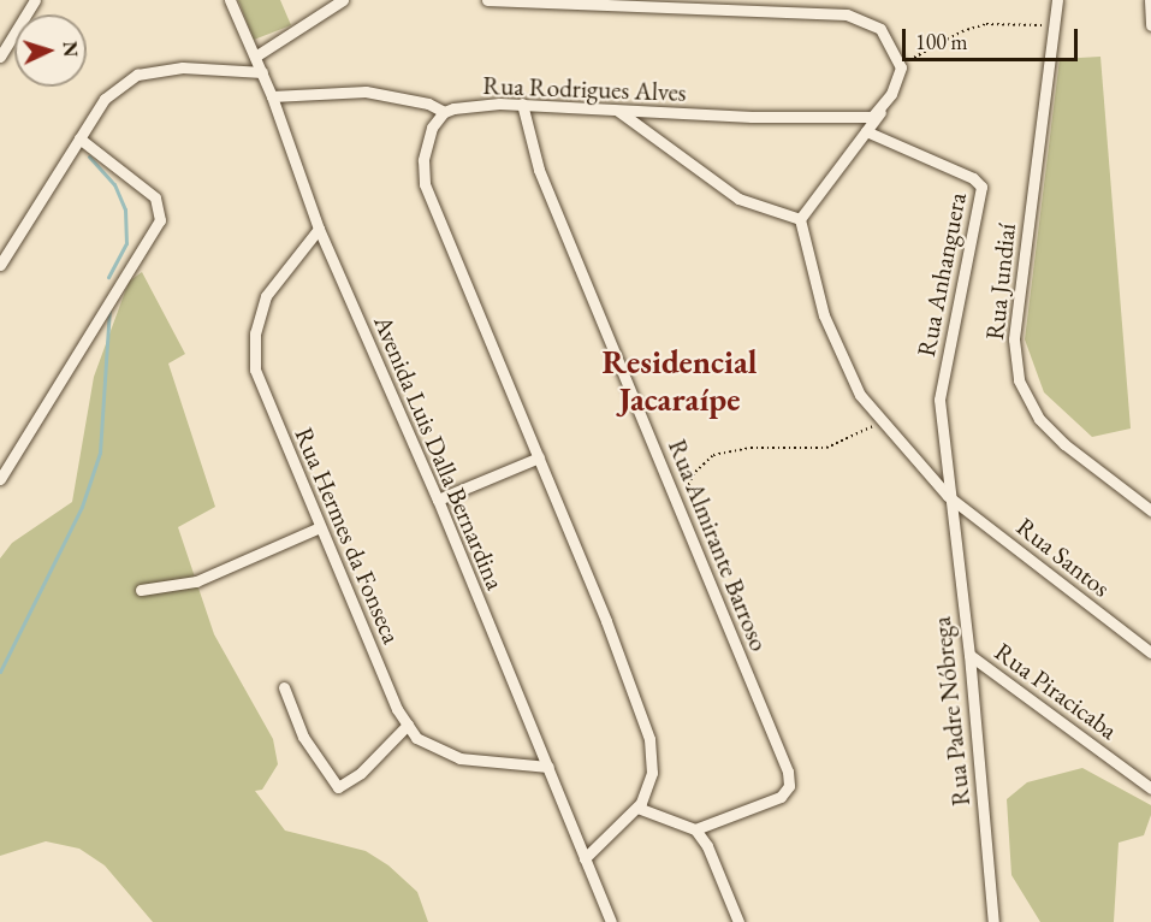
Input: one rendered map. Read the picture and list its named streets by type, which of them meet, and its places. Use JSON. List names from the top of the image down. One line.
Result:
{"streets":{"street":["Rua Rodrigues Alves","Rua Anhanguera","Rua Jundiaí","Avenida Luis Dalla Bernardina","Rua Hermes da Fonseca","Rua Almirante Barroso","Rua Santos","Rua Piracicaba","Rua Padre Nóbrega"]},"crossings":[["Rua Rodrigues Alves","Rua Almirante Barroso"],["Rua Anhanguera","Rua Santos"],["Rua Anhanguera","Rua Padre Nóbrega"],["Avenida Luis Dalla Bernardina","Rua Hermes da Fonseca"],["Rua Santos","Rua Padre Nóbrega"],["Rua Piracicaba","Rua Padre Nóbrega"]],"districts":["Residencial Jacaraípe"],"scale_bar":"100 m","north":"right"}
